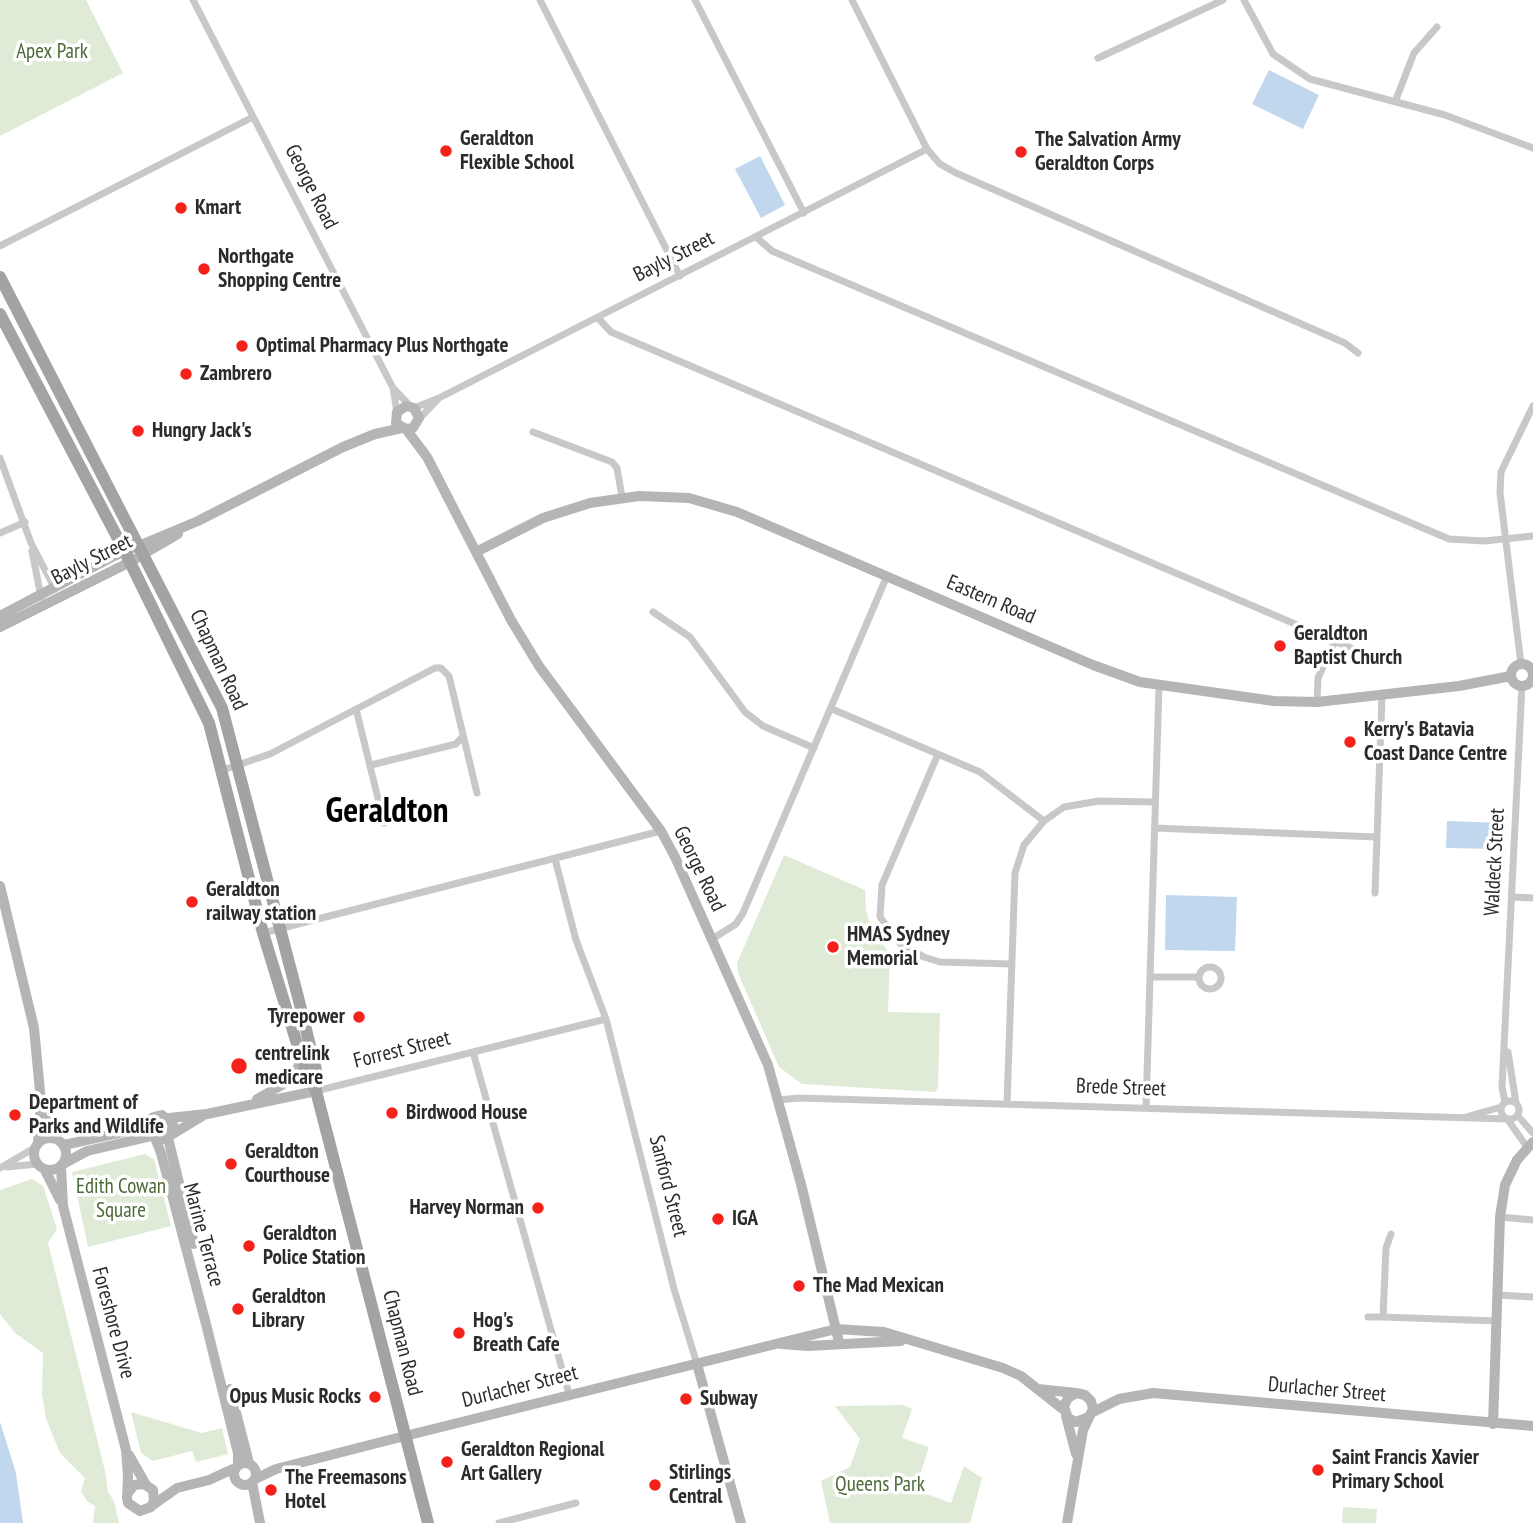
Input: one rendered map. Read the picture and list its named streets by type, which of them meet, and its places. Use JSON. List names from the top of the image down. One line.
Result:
{"streets":{"main road":["Chapman Road"],"street":["George Road","Bayly Street","Eastern Road","Waldeck Street","Forrest Street","Brede Street","Sanford Street","Marine Terrace","Foreshore Drive","Durlacher Street"]},"crossings":[["George Road","Bayly Street"],["George Road","Eastern Road"],["George Road","Brede Street"],["George Road","Durlacher Street"],["Bayly Street","Chapman Road"],["Eastern Road","Waldeck Street"],["Chapman Road","Forrest Street"],["Chapman Road","Durlacher Street"],["Waldeck Street","Brede Street"],["Forrest Street","Sanford Street"],["Forrest Street","Marine Terrace"],["Sanford Street","Durlacher Street"],["Marine Terrace","Durlacher Street"],["Foreshore Drive","Durlacher Street"]],"districts":["Geraldton"],"parks":["Apex Park","Edith Cowan Square","Queens Park"],"places":["Geraldton Flexible School","The Salvation Army Geraldton Corps","Kmart","Northgate Shopping Centre","Optimal Pharmacy Plus Northgate","Zambrero","Hungry Jack's","Geraldton Baptist Church","Kerry's Batavia Coast Dance Centre","Geraldton railway station","HMAS Sydney Memorial","Tyrepower","centrelink medicare","Birdwood House","Department of Parks and Wildlife","Geraldton Courthouse","Harvey Norman","IGA","Geraldton Police Station","The Mad Mexican","Geraldton Library","Hog's Breath Cafe","Opus Music Rocks","Subway","Geraldton Regional Art Gallery","Saint Francis Xavier Primary School","Stirlings Central","The Freemasons Hotel"]}
